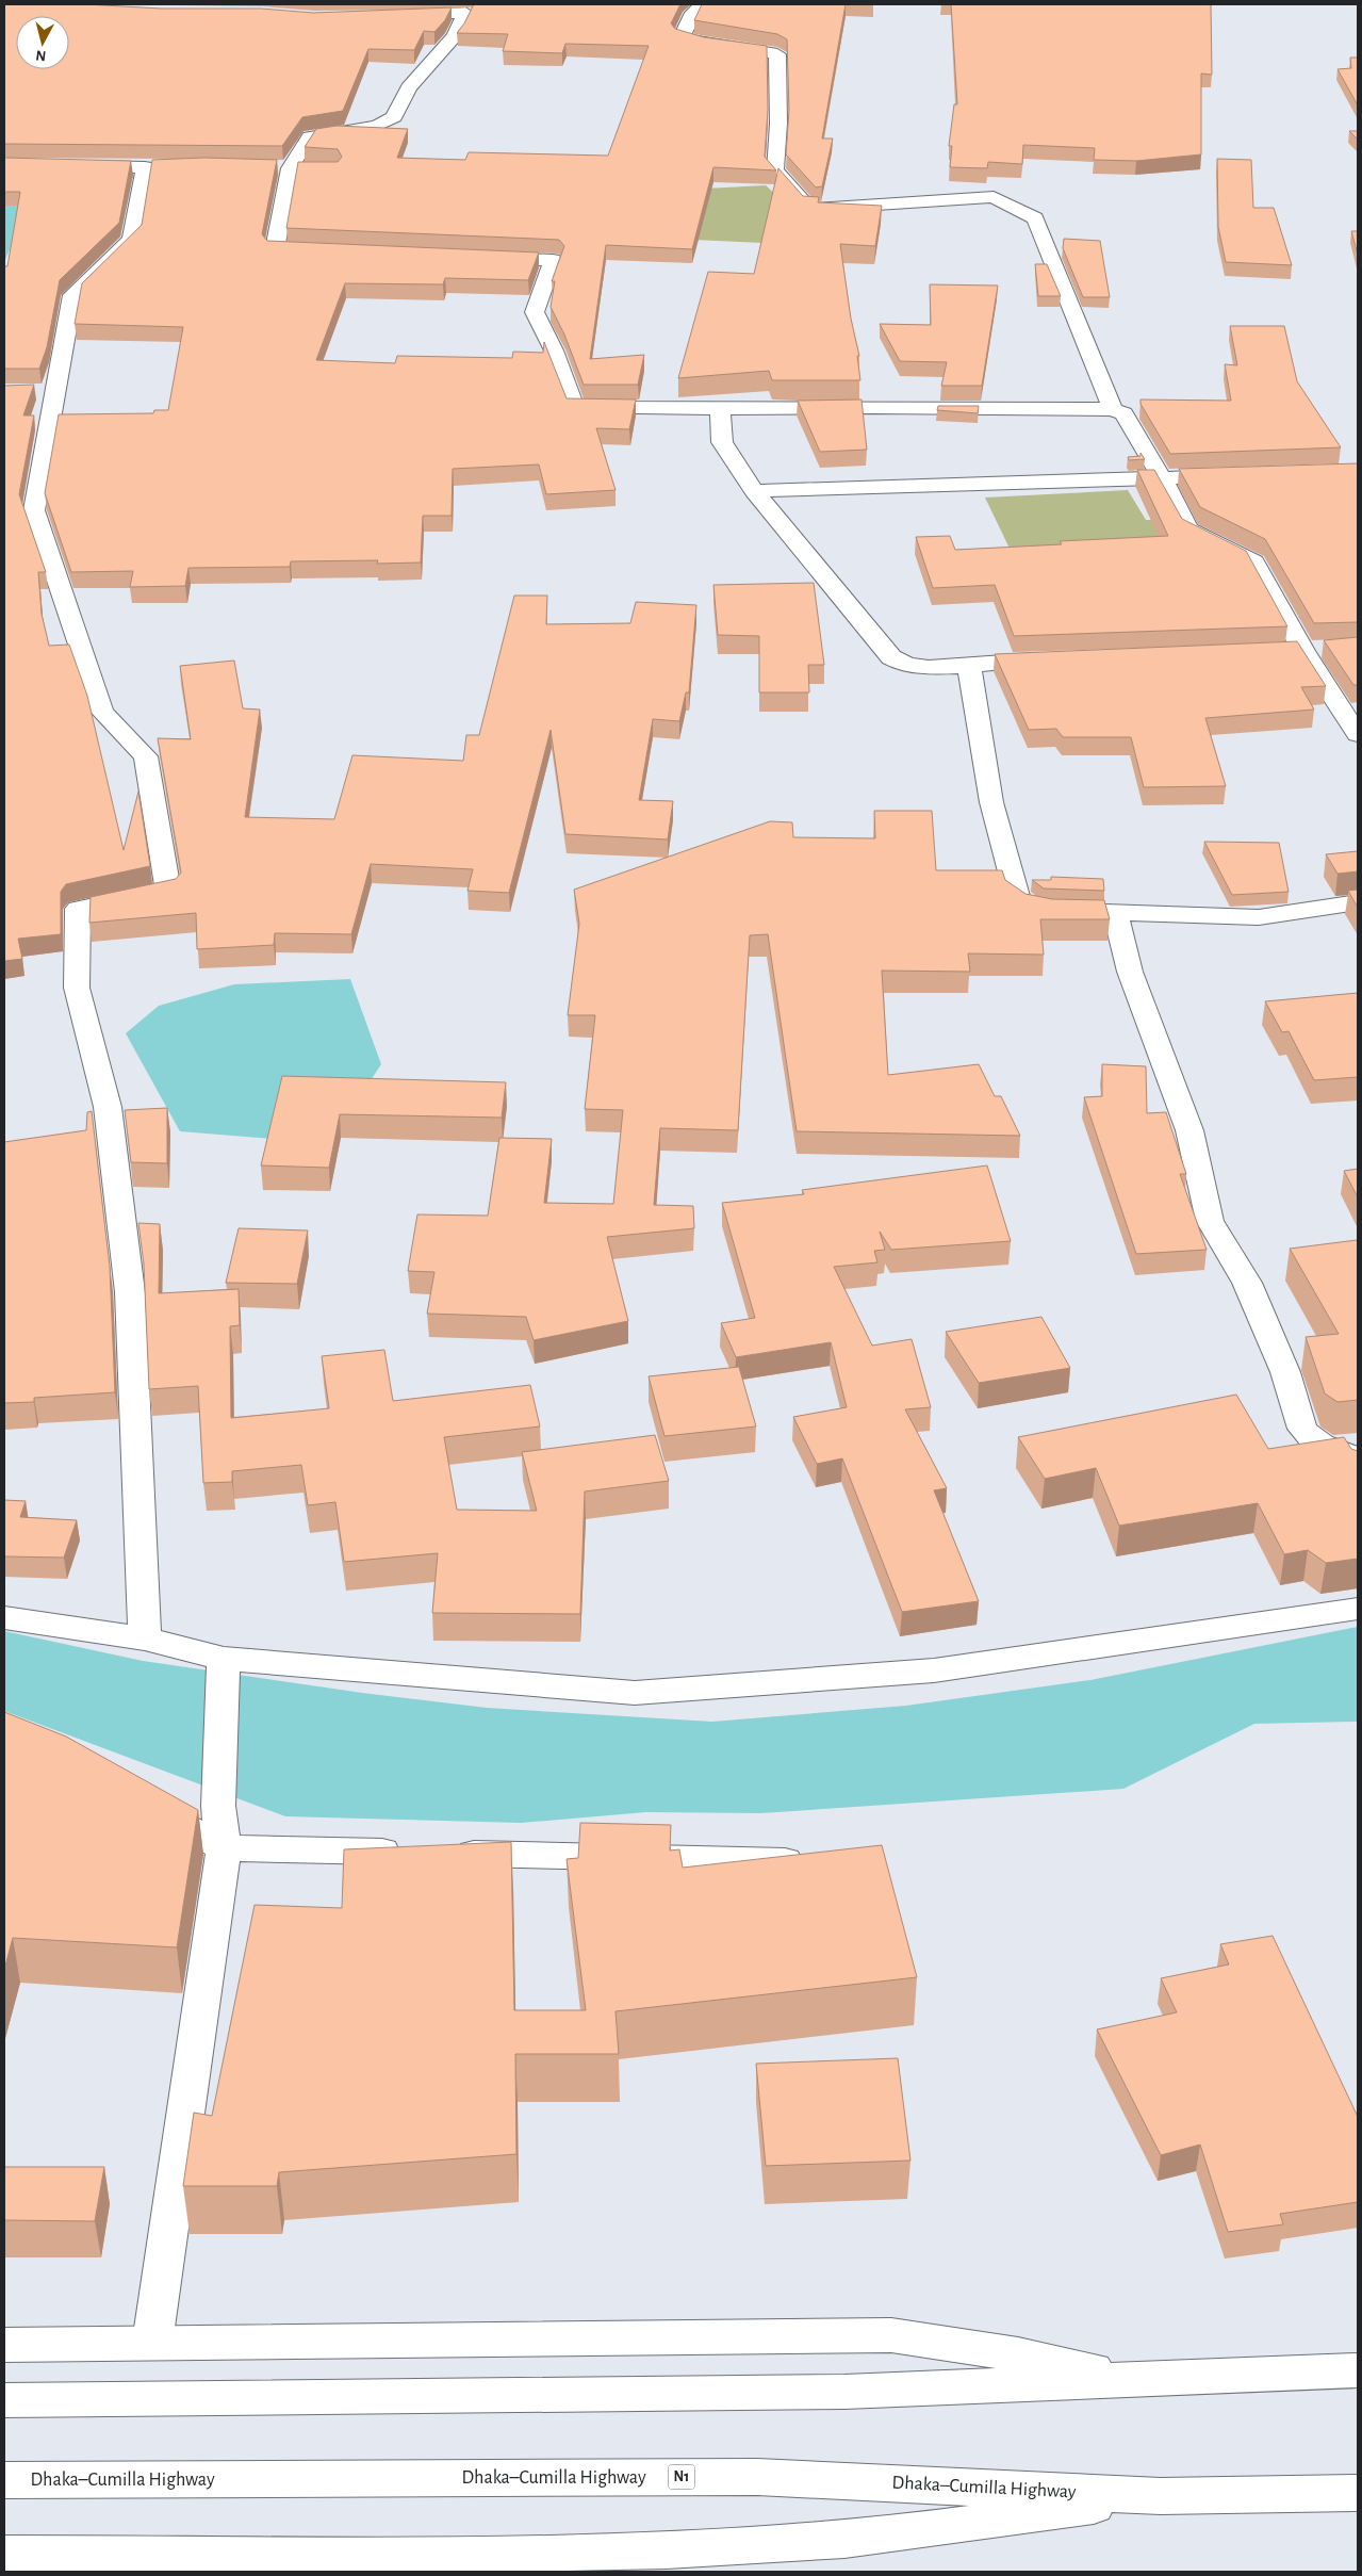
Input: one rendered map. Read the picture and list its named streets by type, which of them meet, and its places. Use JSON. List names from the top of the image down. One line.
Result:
{"streets":{"main road":["N1","Dhaka–Cumilla Highway"]},"north":"bottom"}
